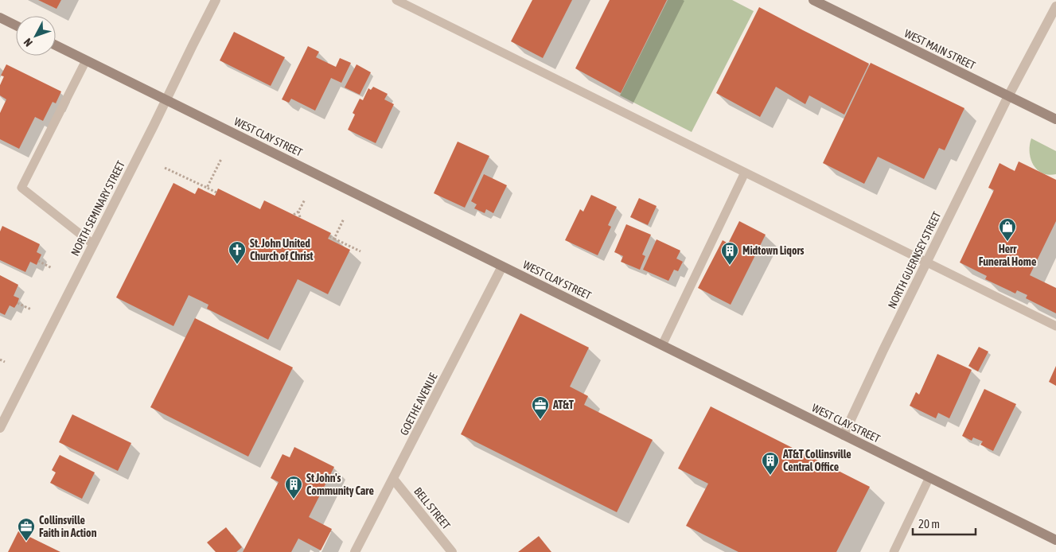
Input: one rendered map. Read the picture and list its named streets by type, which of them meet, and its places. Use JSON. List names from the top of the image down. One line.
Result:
{"streets":{"main road":["WEST MAIN STREET","WEST CLAY STREET"],"street":["NORTH SEMINARY STREET","NORTH GUERNSEY STREET","GOETHE AVENUE","BELL STREET"]},"crossings":[["WEST MAIN STREET","NORTH GUERNSEY STREET"],["WEST CLAY STREET","NORTH SEMINARY STREET"],["WEST CLAY STREET","NORTH GUERNSEY STREET"],["WEST CLAY STREET","GOETHE AVENUE"],["GOETHE AVENUE","BELL STREET"]],"places":{"shop":["Herr Funeral Home"],"church":["St. John United Church of Christ"],"building":["Midtown Liqors","AT&T Collinsville Central Office","St John's Community Care"],"office":["AT&T","Collinsville Faith in Action"]},"scale_bar":"20 m","north":"bottom left"}
